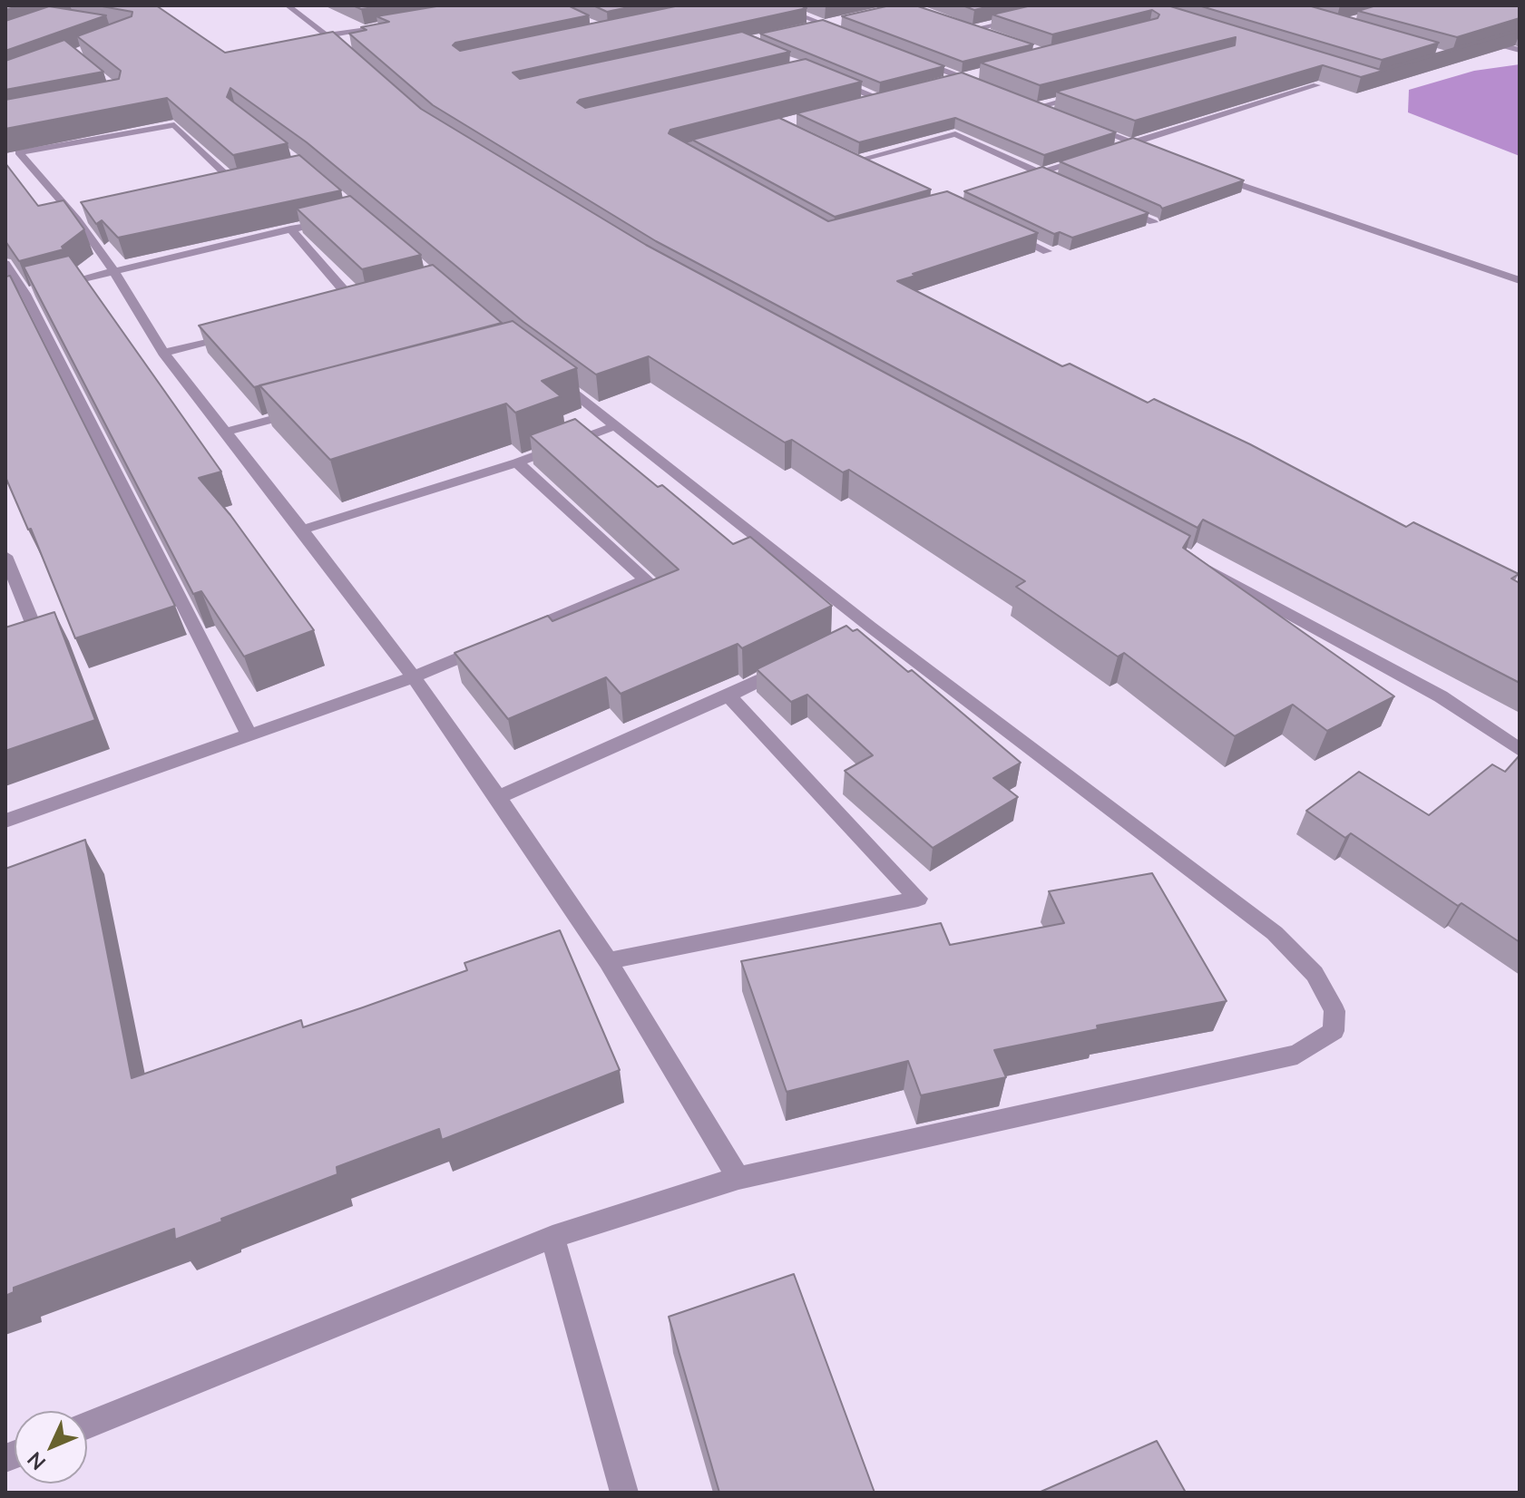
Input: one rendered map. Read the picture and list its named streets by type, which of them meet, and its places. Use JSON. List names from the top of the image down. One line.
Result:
{"north":"bottom left"}
